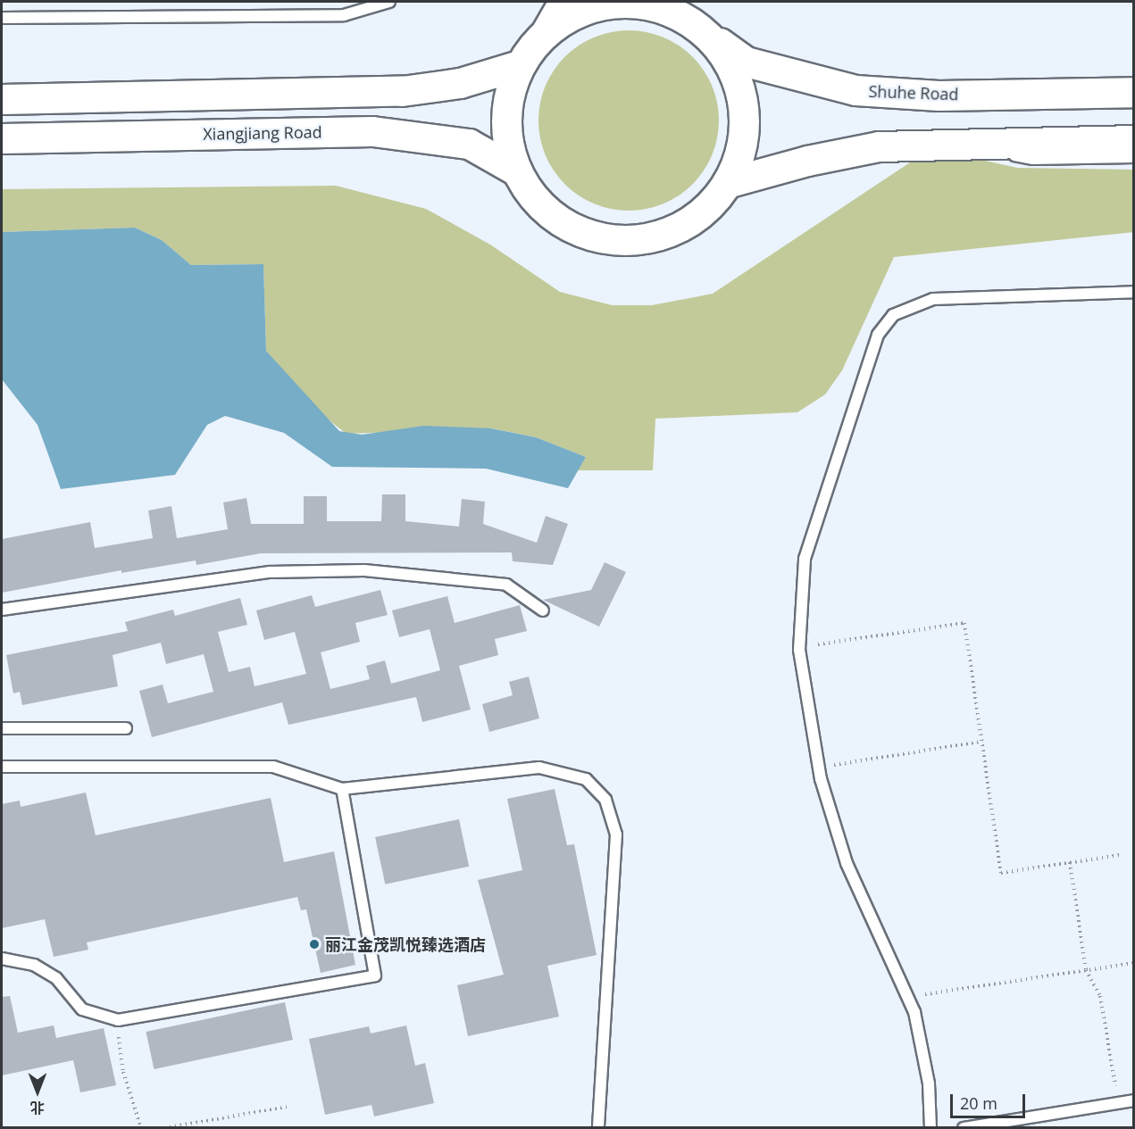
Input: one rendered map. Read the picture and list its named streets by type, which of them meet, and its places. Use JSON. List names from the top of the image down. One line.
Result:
{"streets":{"main road":["Shuhe Road","Xiangjiang Road"]},"places":["丽江金茂凯悦臻选酒店"],"scale_bar":"20 m","north":"bottom"}
